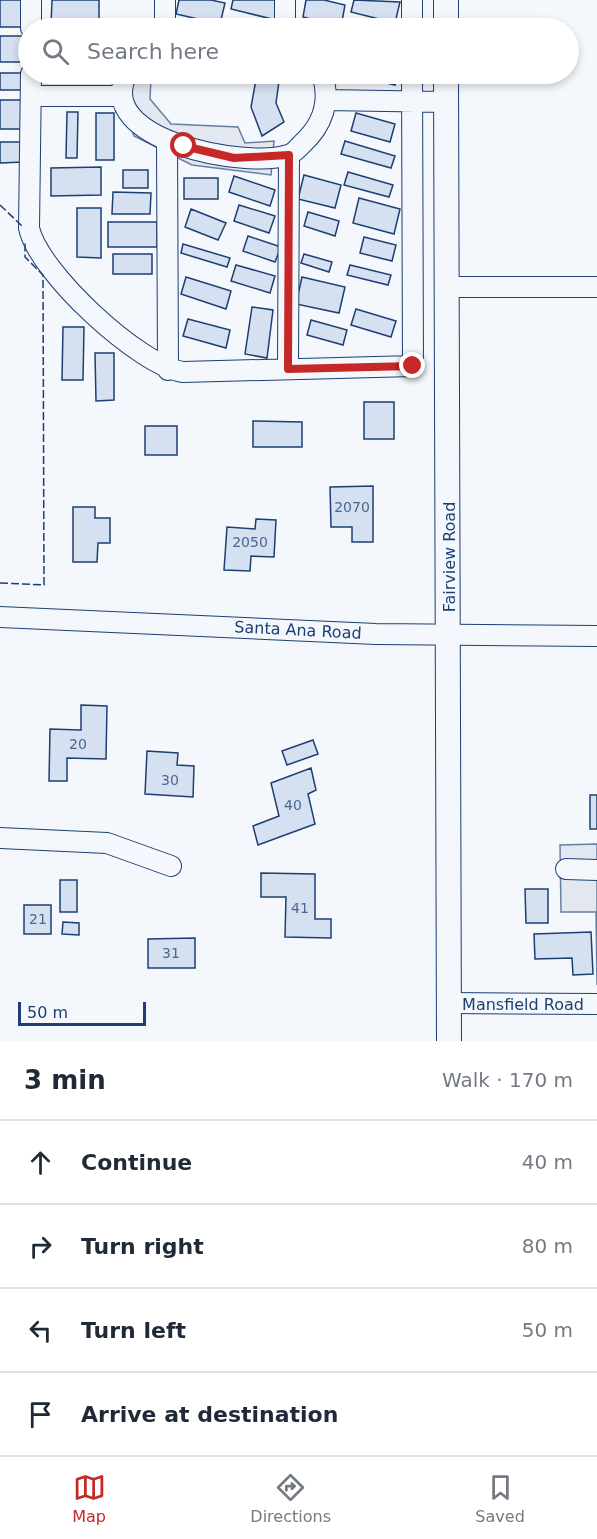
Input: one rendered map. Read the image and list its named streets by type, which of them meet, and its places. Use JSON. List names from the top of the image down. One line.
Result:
{"streets":{"main road":["Fairview Road"],"street":["Santa Ana Road","Mansfield Road"]},"crossings":[["Fairview Road","Santa Ana Road"],["Fairview Road","Mansfield Road"]],"house_numbers":["2070","2050","20","30","40","41","21","31"],"scale_bar":"50 m","page":{"search":"Search here","scale":"50 m","heading":["3 min","Walk · 170 m"],"list":[["Continue","40 m"],["Turn right","80 m"],["Turn left","50 m"],"Arrive at destination"],"nav":["Map","Directions","Saved"]}}
